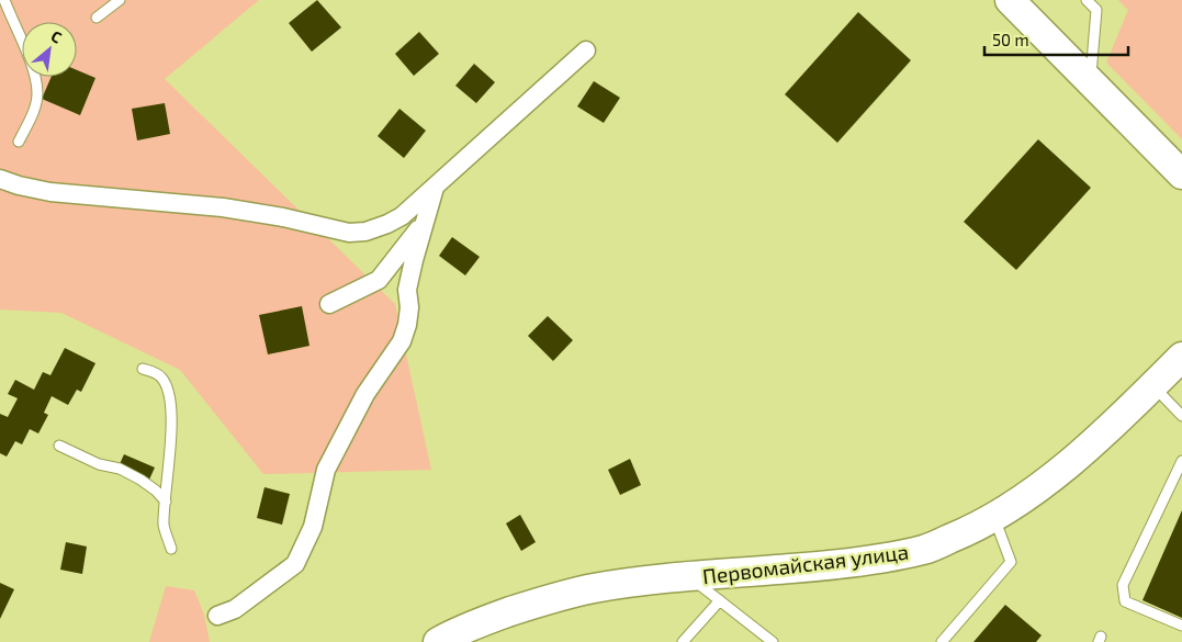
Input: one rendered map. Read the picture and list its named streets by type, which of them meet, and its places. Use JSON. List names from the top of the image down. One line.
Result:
{"streets":{"main road":["Первомайская улица"]},"scale_bar":"50 m","north":"top right"}
